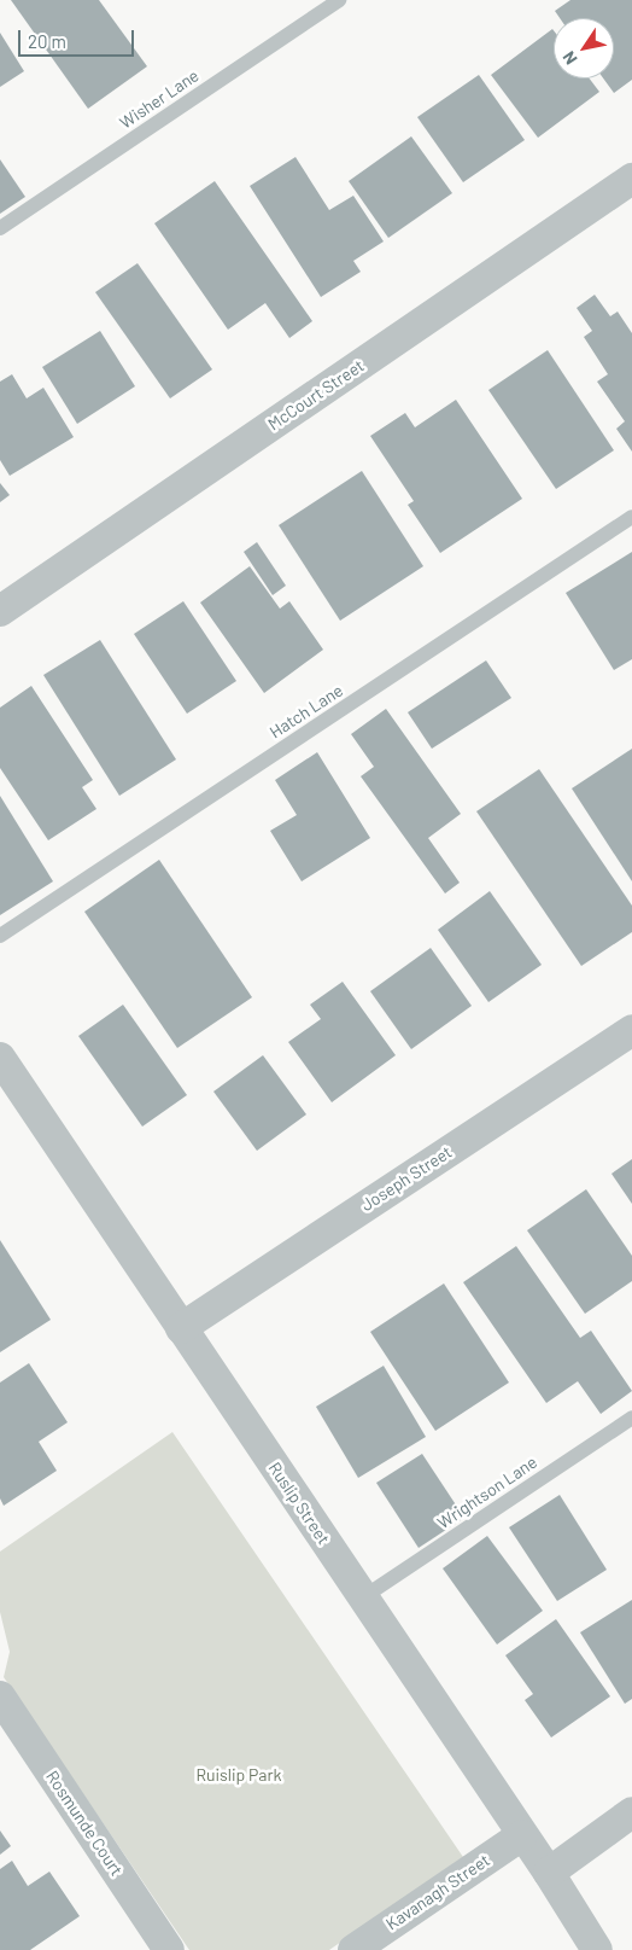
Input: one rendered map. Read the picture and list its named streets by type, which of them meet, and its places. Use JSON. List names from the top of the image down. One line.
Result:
{"streets":{"street":["McCourt Street","Joseph Street","Ruslip Street","Rosmunde Court","Kavanagh Street"],"lane":["Wisher Lane","Hatch Lane","Wrightson Lane"]},"crossings":[["Joseph Street","Ruslip Street"],["Wrightson Lane","Ruslip Street"],["Ruslip Street","Kavanagh Street"]],"parks":["Ruislip Park"],"scale_bar":"20 m","north":"bottom left"}
